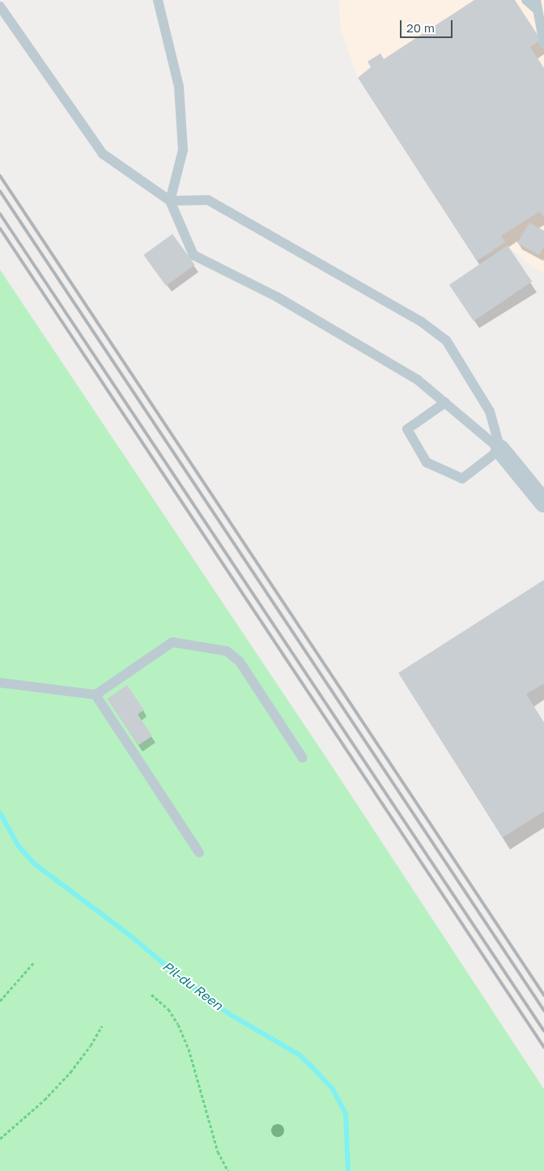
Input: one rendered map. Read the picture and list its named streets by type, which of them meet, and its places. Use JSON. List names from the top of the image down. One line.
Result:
{"water":["Pil-du Reen"],"scale_bar":"20 m"}
